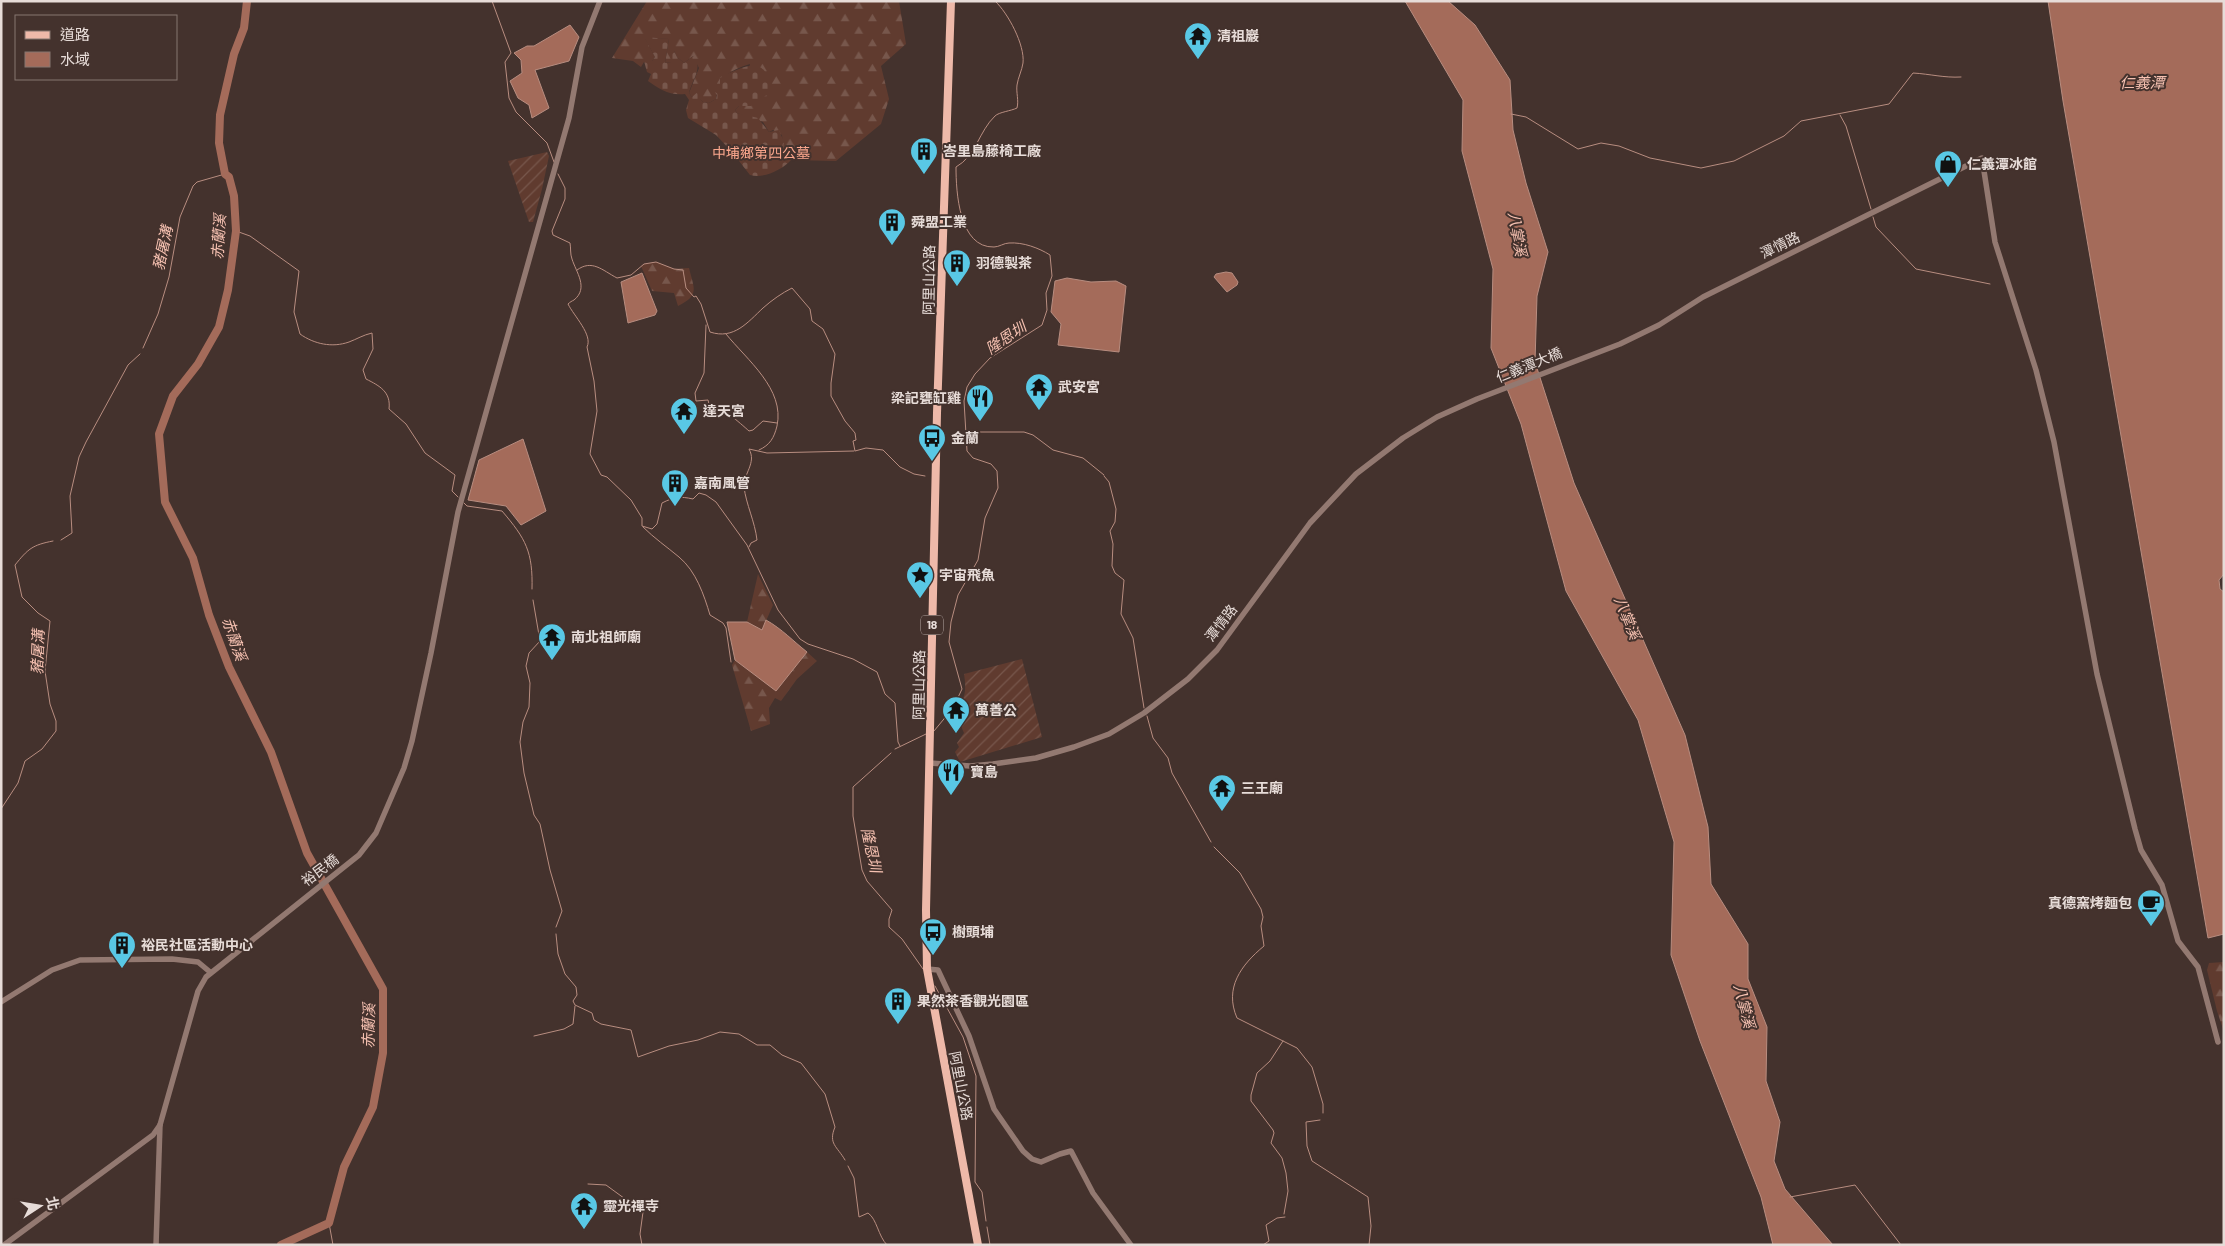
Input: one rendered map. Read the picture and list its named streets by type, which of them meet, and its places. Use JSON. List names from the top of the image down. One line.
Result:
{"streets":{"main road":["阿里山公路","18"],"street":["潭情路","仁義潭大橋","裕民橋"]},"crossings":[["潭情路","阿里山公路"],["潭情路","仁義潭大橋"]],"water":["仁義潭","八掌溪","赤蘭溪","豬屠溝","隆恩圳"],"parks":["中埔鄉第四公墓"],"places":{"temple":["清祖巖","武安宮","達天宮","南北祖師廟","萬善公","三王廟","靈光禪寺"],"building":["峇里島藤椅工廠","舜盟工業","羽德製茶","嘉南風管","裕民社區活動中心","果然茶香觀光園區"],"shop":["仁義潭冰館"],"restaurant":["梁記甕缸雞","寶島"],"bus stop":["金蘭","樹頭埔"],"place":["宇宙飛魚"],"cafe":["真德窯烤麵包"]},"legend":["道路","水域"],"north":"right"}
